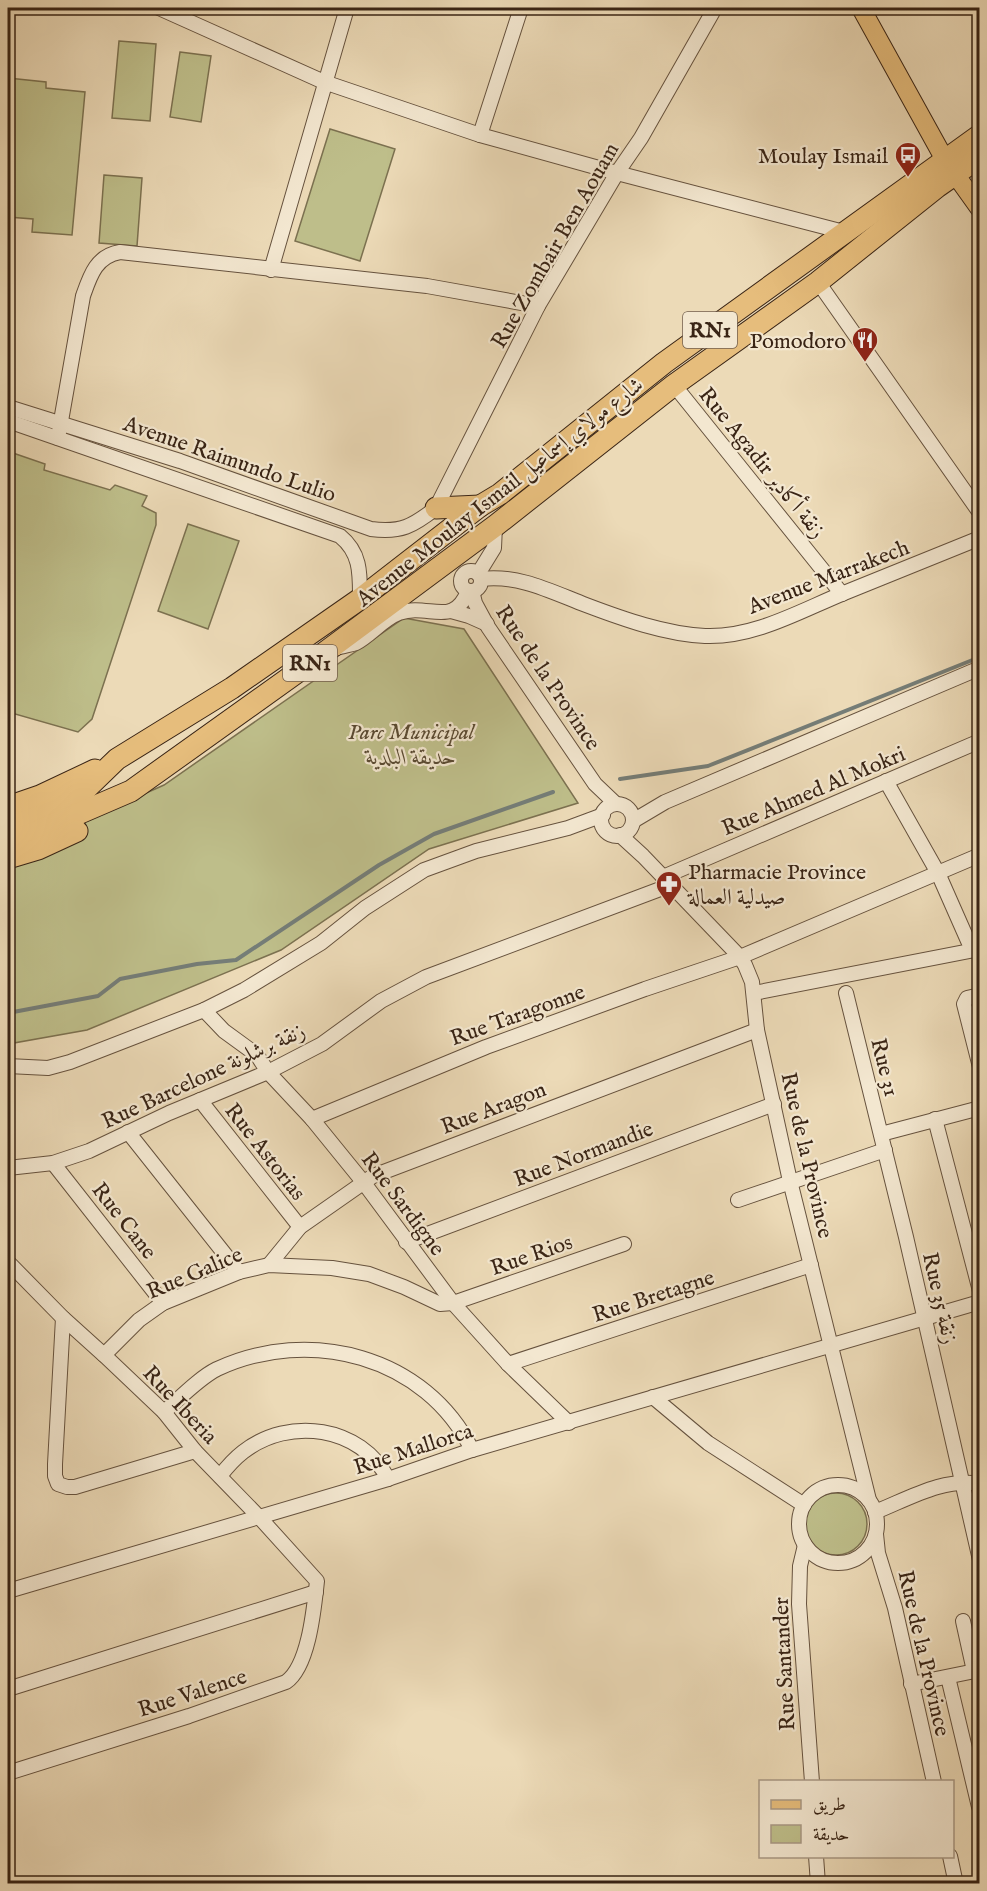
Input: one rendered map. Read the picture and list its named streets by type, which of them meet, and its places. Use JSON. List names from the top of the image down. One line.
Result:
{"streets":{"highway":["RN1","Avenue Moulay Ismail شارع مولاي إسماعيل"],"street":["Rue Zombair Ben Aouam","Avenue Raimundo Lulio","Rue Agadir زنقة أكادير","Avenue Marrakech","Rue de la Province","Rue Ahmed Al Mokri","Rue Taragonne","Rue 31","Rue Barcelone زنقة برشلونة","Rue Aragon","Rue Astorias","Rue Normandie","Rue Sardigne","Rue Cane","Rue Rios","Rue Galice","Rue Bretagne","Rue 35 زنقة","Rue Iberia","Rue Mallorca","Rue Santander","Rue Valence"]},"crossings":[["Rue Zombair Ben Aouam","Avenue Raimundo Lulio"],["Avenue Raimundo Lulio","Avenue Moulay Ismail شارع مولاي إسماعيل"],["Rue Agadir زنقة أكادير","Avenue Moulay Ismail شارع مولاي إسماعيل"],["Rue Agadir زنقة أكادير","Avenue Marrakech"],["Rue de la Province","Rue Ahmed Al Mokri"],["Rue de la Province","Rue Taragonne"],["Rue de la Province","Rue Barcelone زنقة برشلونة"],["Rue de la Province","Rue Aragon"],["Rue de la Province","Rue Normandie"],["Rue de la Province","Rue Bretagne"],["Rue de la Province","Rue Mallorca"],["Rue de la Province","Rue Santander"],["Rue Ahmed Al Mokri","Rue Barcelone زنقة برشلونة"],["Rue Taragonne","Rue Sardigne"],["Rue 31","Rue 35 زنقة"],["Rue Barcelone زنقة برشلونة","Rue Astorias"],["Rue Barcelone زنقة برشلونة","Rue Sardigne"],["Rue Barcelone زنقة برشلونة","Rue Cane"],["Rue Aragon","Rue Astorias"],["Rue Aragon","Rue Sardigne"],["Rue Aragon","Rue Galice"],["Rue Normandie","Rue Sardigne"],["Rue Sardigne","Rue Rios"],["Rue Sardigne","Rue Galice"],["Rue Sardigne","Rue Bretagne"],["Rue Sardigne","Rue Mallorca"],["Rue Cane","Rue Galice"],["Rue Rios","Rue Galice"],["Rue Galice","Rue Iberia"],["Rue 35 زنقة","Rue Mallorca"],["Rue Iberia","Rue Mallorca"],["Rue Iberia","Rue Valence"]],"parks":["Parc Municipal حديقة البلدية"],"places":{"bus stop":["Moulay Ismail"],"restaurant":["Pomodoro"],"pharmacy":["Pharmacie Province صيدلية العمالة"]},"legend":["طريق","حديقة"]}
